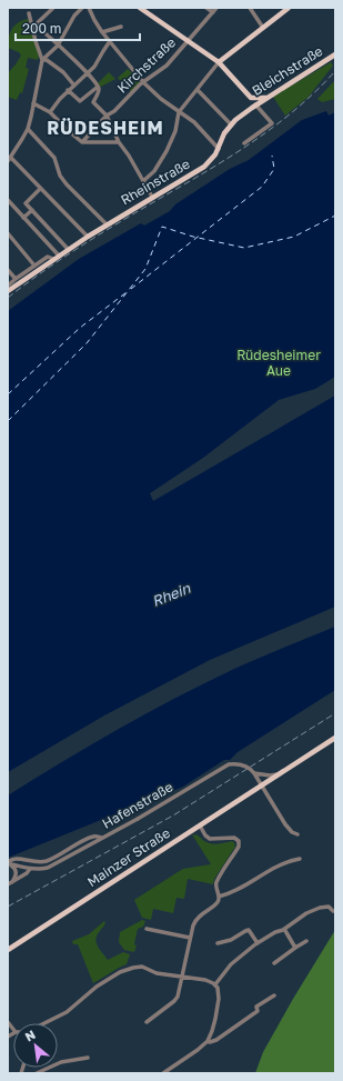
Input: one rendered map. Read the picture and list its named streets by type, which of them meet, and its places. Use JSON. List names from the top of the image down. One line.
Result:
{"streets":{"main road":["Bleichstraße","Rheinstraße","Mainzer Straße"],"street":["Kirchstraße","Hafenstraße"]},"crossings":[["Bleichstraße","Rheinstraße"],["Hafenstraße","Mainzer Straße"]],"districts":["RÜDESHEIM"],"water":["Rhein"],"parks":["Rüdesheimer Aue"],"scale_bar":"200 m","north":"top left"}
